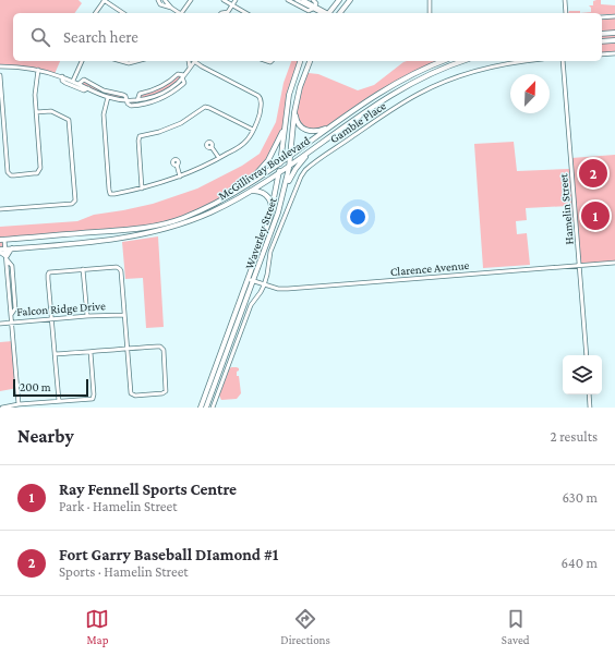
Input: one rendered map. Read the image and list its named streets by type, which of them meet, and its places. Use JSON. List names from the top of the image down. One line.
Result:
{"streets":{"main road":["McGillivray Boulevard","Waverley Street"],"street":["Gamble Place","Hamelin Street","Clarence Avenue","Falcon Ridge Drive"]},"crossings":[["Gamble Place","Clarence Avenue"],["McGillivray Boulevard","Waverley Street"],["Hamelin Street","Clarence Avenue"],["Waverley Street","Clarence Avenue"]],"scale_bar":"200 m","north":"top right","page":{"search":"Search here","pins":["2","1"],"scale":"200 m","heading":["Nearby","2 results"],"list":[{"mark":"1","name":"Ray Fennell Sports Centre","note":"Park · Hamelin Street","value":"630 m"},{"mark":"2","name":"Fort Garry Baseball DIamond #1","note":"Sports · Hamelin Street","value":"640 m"}],"nav":["Map","Directions","Saved"]}}
